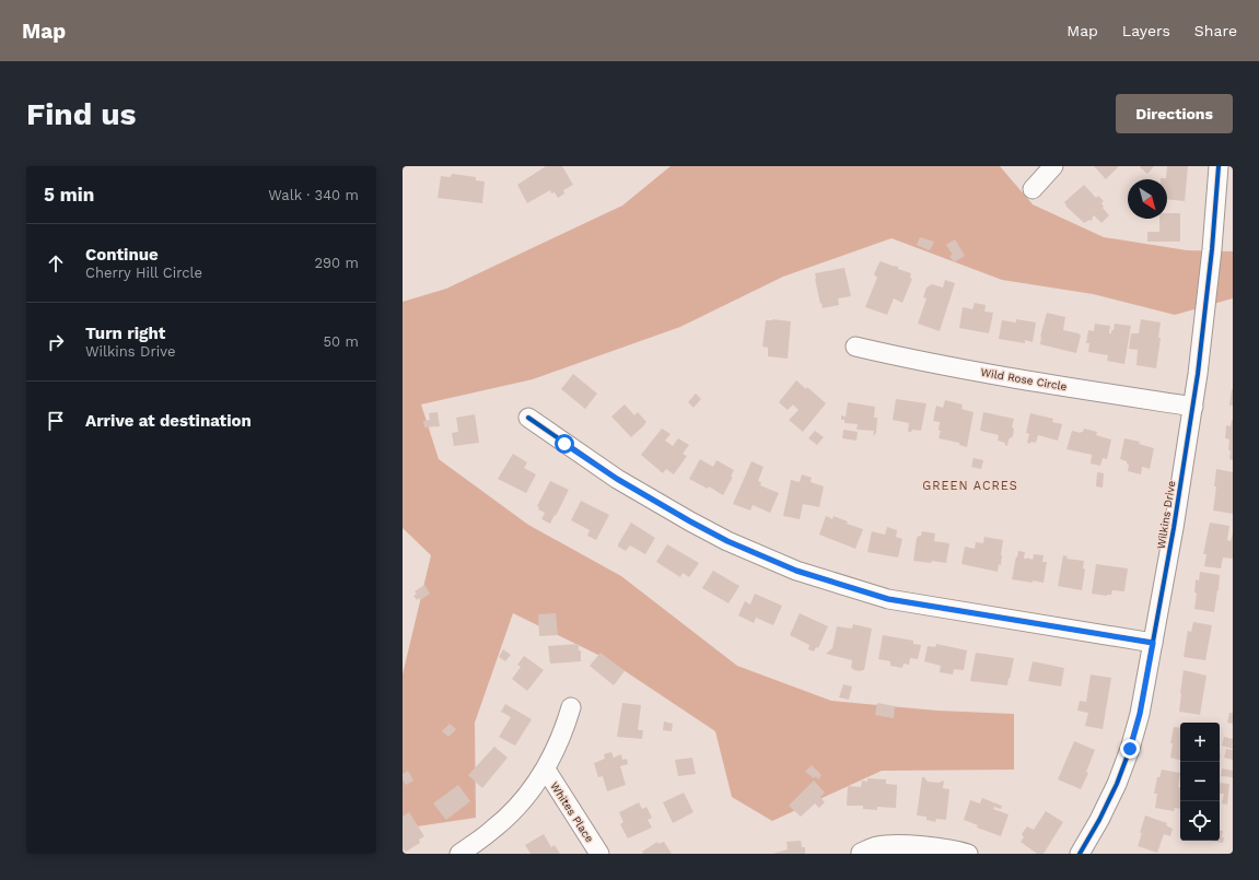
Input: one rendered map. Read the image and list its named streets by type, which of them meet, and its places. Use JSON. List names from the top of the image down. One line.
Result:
{"streets":{"street":["Wild Rose Circle","Wilkins Drive","Whites Place"]},"crossings":[["Wild Rose Circle","Wilkins Drive"]],"districts":["GREEN ACRES"],"north":"bottom right","page":{"header":"Map","nav":["Map","Layers","Share"],"buttons":"Directions","title":"Find us","heading":["5 min","Walk · 340 m"],"list":[["Continue","Cherry Hill Circle","290 m"],["Turn right","Wilkins Drive","50 m"],"Arrive at destination"],"map_buttons":["+","−"]}}
